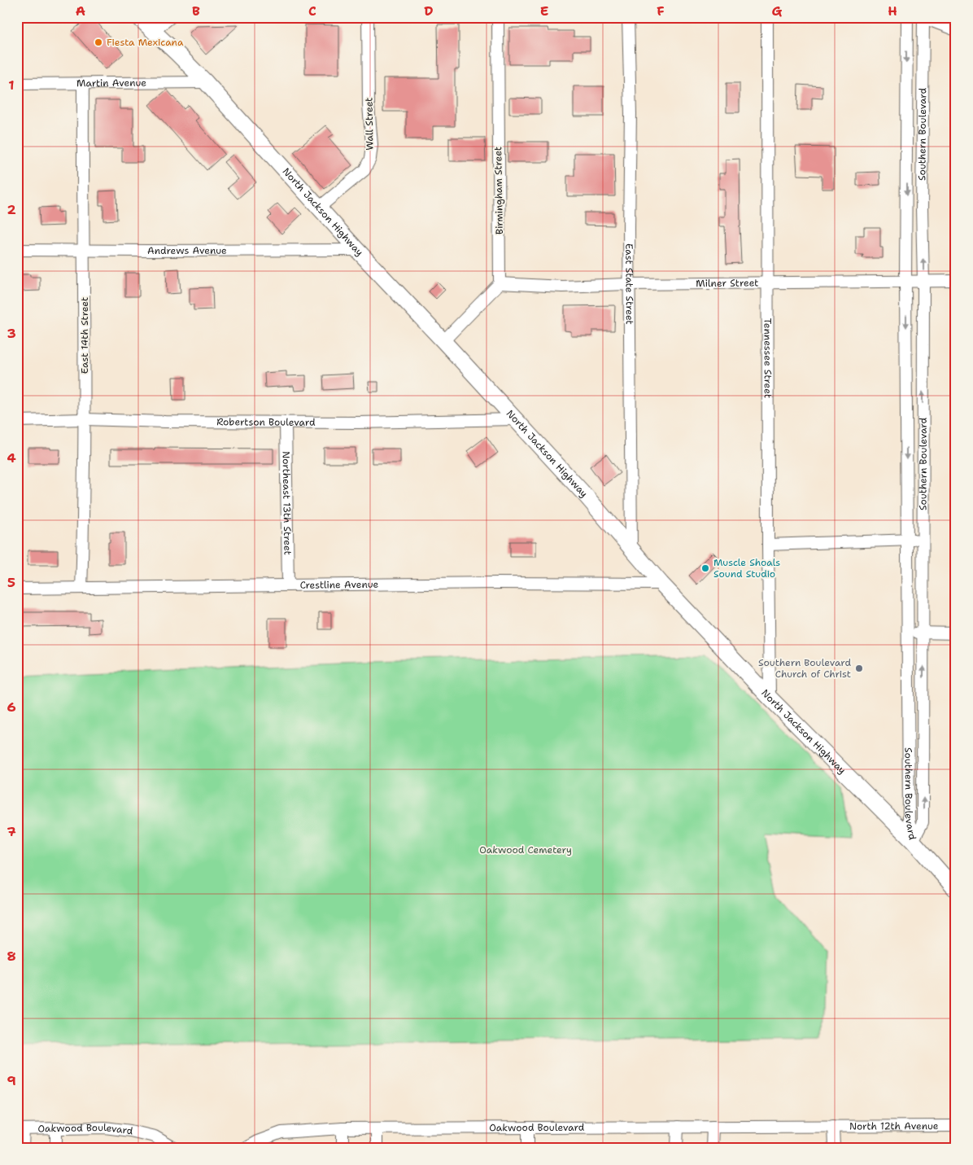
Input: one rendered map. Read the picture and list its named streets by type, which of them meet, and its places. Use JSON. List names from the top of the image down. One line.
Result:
{"streets":{"main road":["North Jackson Highway"],"street":["Martin Avenue","Wall Street","Southern Boulevard","Birmingham Street","Andrews Avenue","East State Street","Milner Street","East 14th Street","Tennessee Street","Robertson Boulevard","Northeast 13th Street","Crestline Avenue","North 12th Avenue","Oakwood Boulevard"]},"crossings":[["Martin Avenue","North Jackson Highway"],["Martin Avenue","East 14th Street"],["Wall Street","North Jackson Highway"],["Southern Boulevard","North Jackson Highway"],["Southern Boulevard","Milner Street"],["Birmingham Street","Milner Street"],["North Jackson Highway","Andrews Avenue"],["North Jackson Highway","East State Street"],["North Jackson Highway","Tennessee Street"],["North Jackson Highway","Robertson Boulevard"],["North Jackson Highway","Crestline Avenue"],["Andrews Avenue","East 14th Street"],["East State Street","Milner Street"],["Milner Street","Tennessee Street"],["East 14th Street","Robertson Boulevard"],["East 14th Street","Crestline Avenue"],["Robertson Boulevard","Northeast 13th Street"],["Northeast 13th Street","Crestline Avenue"],["North 12th Avenue","Oakwood Boulevard"]],"parks":["Oakwood Cemetery"],"places":["Fiesta Mexicana","Muscle Shoals Sound Studio","Southern Boulevard Church of Christ"],"grid":{"columns":["A","B","C","D","E","F","G","H"],"rows":["1","2","3","4","5","6","7","8","9"]}}
